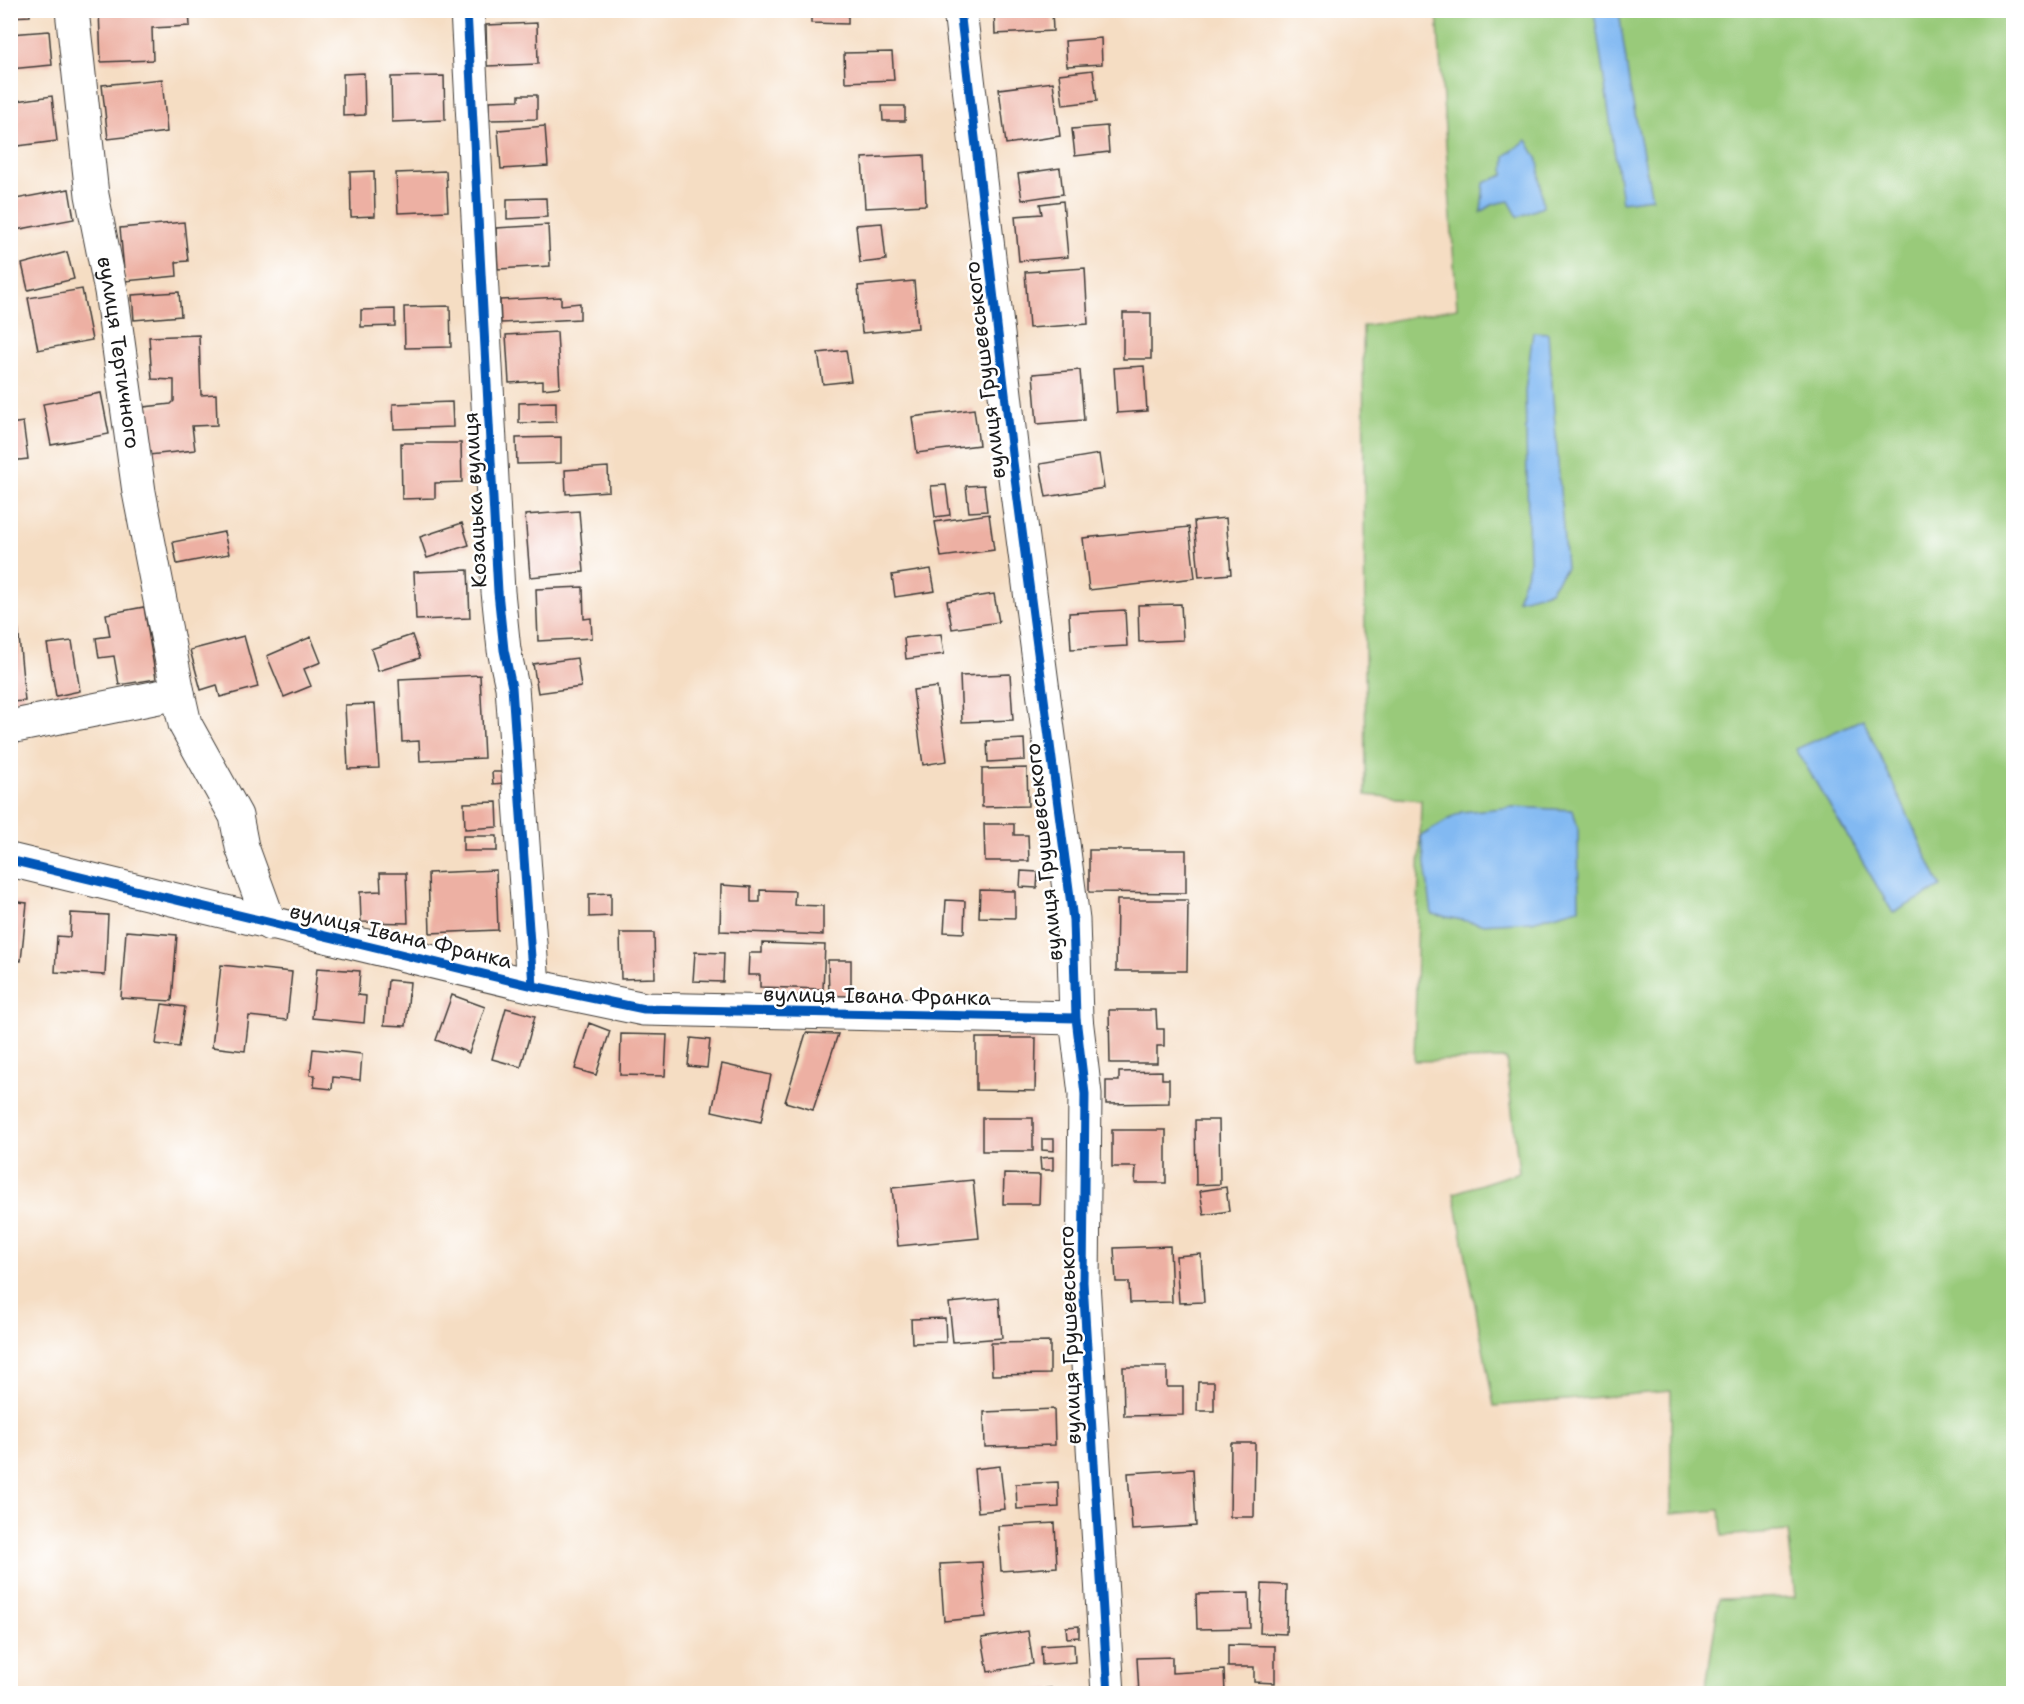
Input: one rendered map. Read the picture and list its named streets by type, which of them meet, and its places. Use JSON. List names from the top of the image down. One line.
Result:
{"streets":{"street":["вулиця Тертичного","вулиця Грушевського","Козацька вулиця","вулиця Івана Франка"]},"crossings":[["вулиця Тертичного","вулиця Івана Франка"],["вулиця Грушевського","вулиця Івана Франка"],["Козацька вулиця","вулиця Івана Франка"]]}
